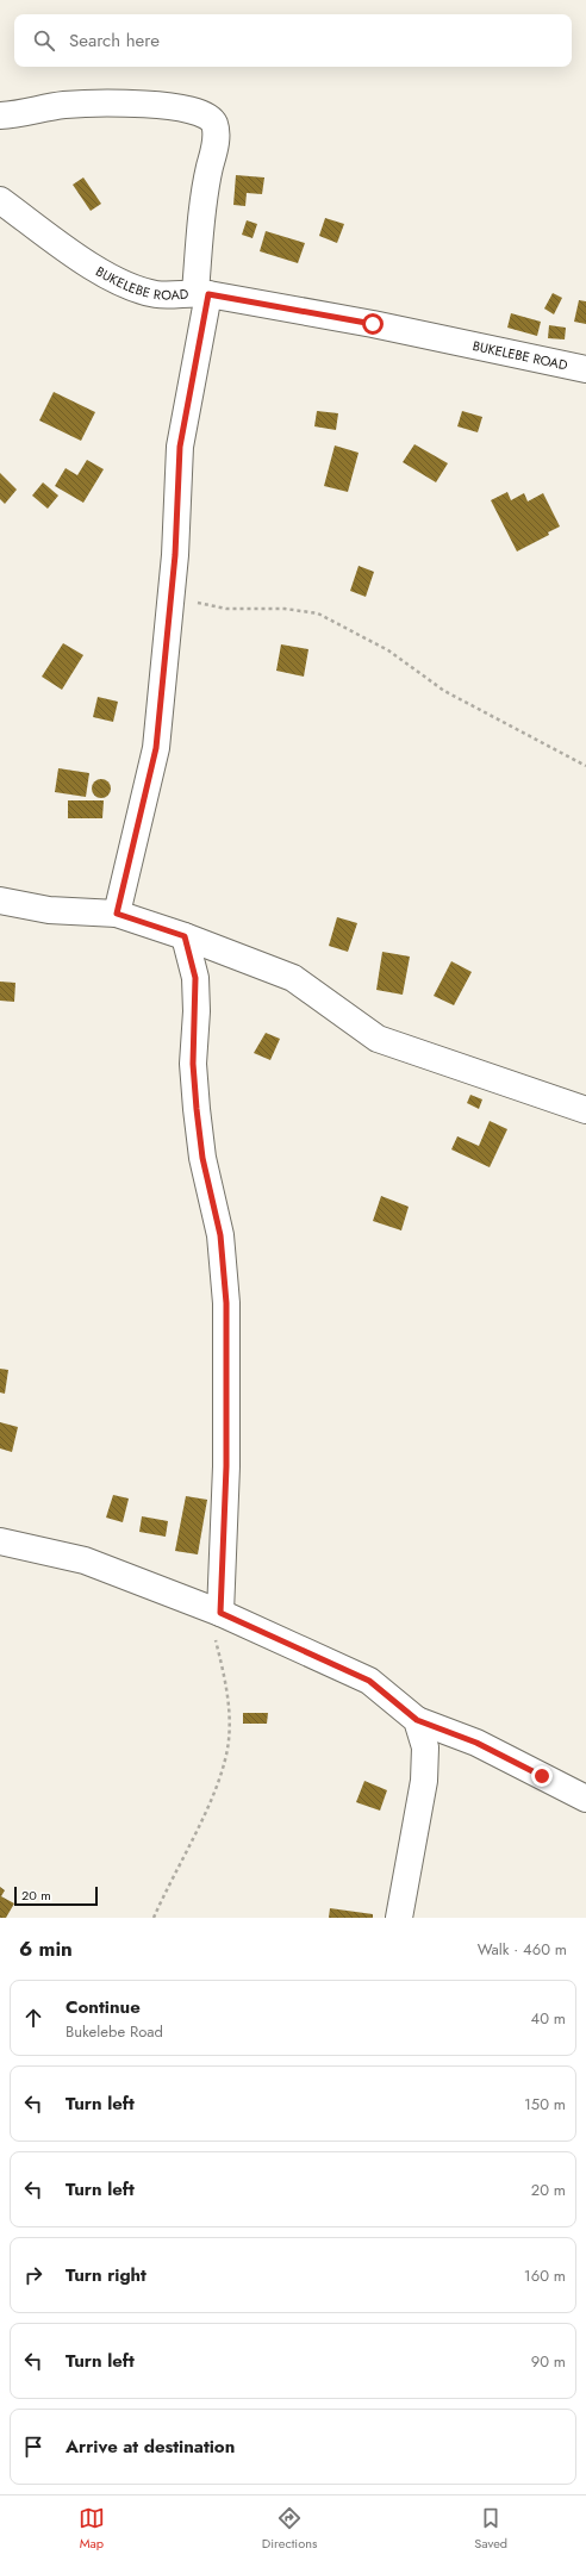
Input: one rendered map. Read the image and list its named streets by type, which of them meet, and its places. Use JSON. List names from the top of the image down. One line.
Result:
{"streets":{"street":["BUKELEBE ROAD"]},"scale_bar":"20 m","page":{"search":"Search here","scale":"20 m","heading":["6 min","Walk · 460 m"],"list":[["Continue","Bukelebe Road","40 m"],["Turn left","150 m"],["Turn left","20 m"],["Turn right","160 m"],["Turn left","90 m"],"Arrive at destination"],"nav":["Map","Directions","Saved"]}}
